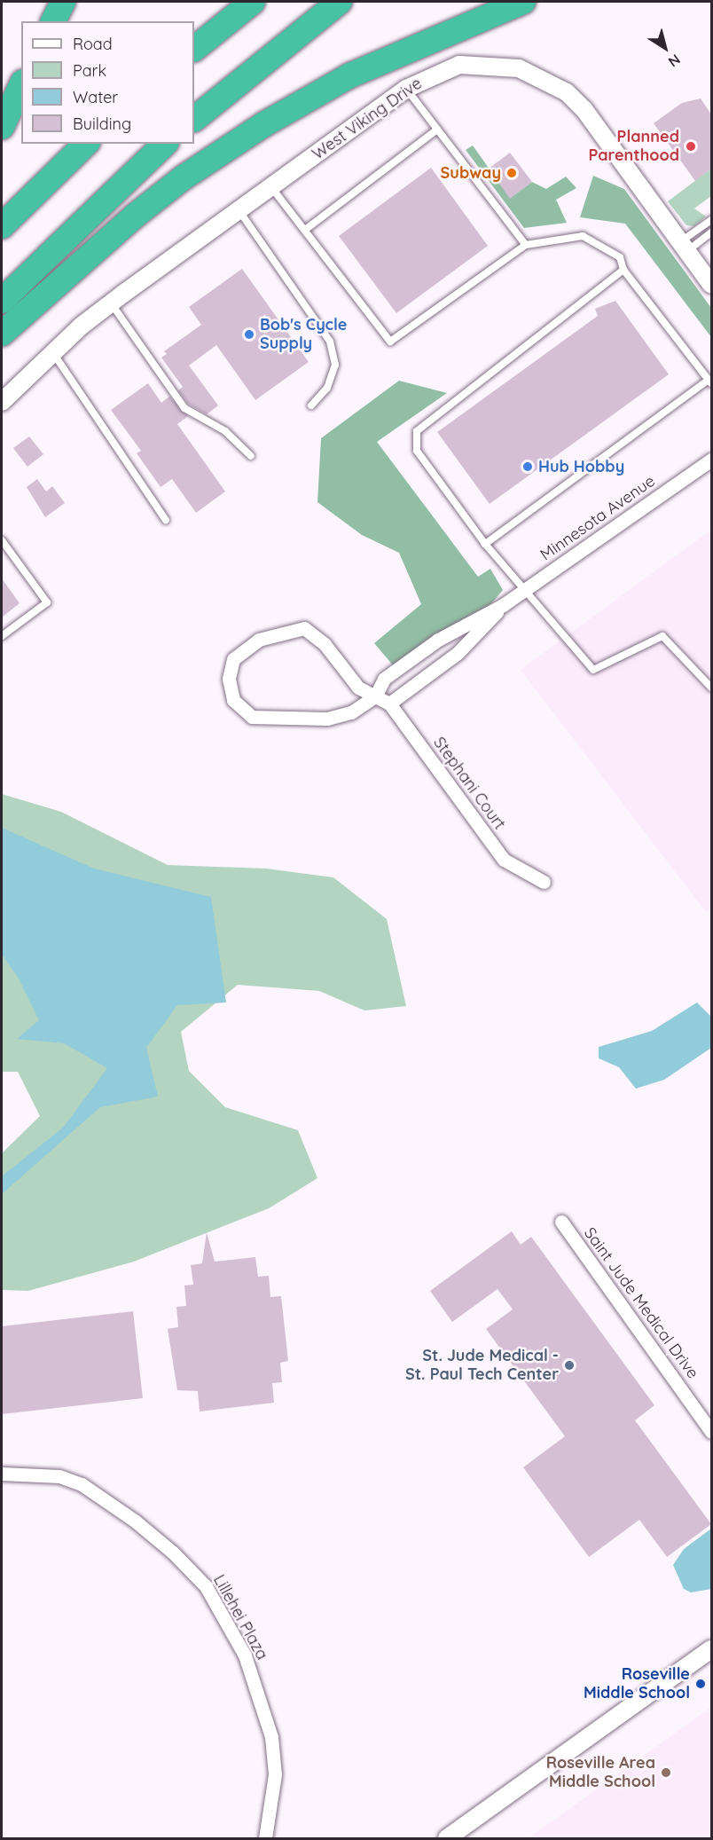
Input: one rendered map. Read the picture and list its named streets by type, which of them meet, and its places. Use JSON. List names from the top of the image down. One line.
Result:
{"streets":{"street":["West Viking Drive","Minnesota Avenue","Stephani Court","Saint Jude Medical Drive","Lillehei Plaza"]},"crossings":[["Minnesota Avenue","Stephani Court"]],"places":["Planned Parenthood","Subway","Bob's Cycle Supply","Hub Hobby","St. Jude Medical - St. Paul Tech Center","Roseville Middle School","Roseville Area Middle School"],"legend":["Road","Park","Water","Building"],"north":"bottom right"}
